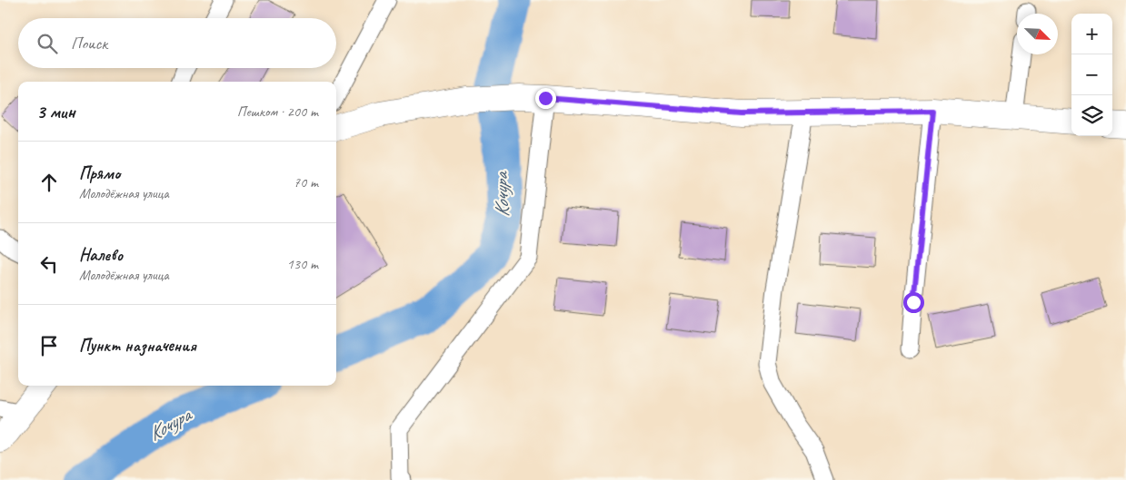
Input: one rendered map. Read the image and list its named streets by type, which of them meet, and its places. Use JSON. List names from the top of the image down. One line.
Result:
{"water":["Кочура"],"north":"bottom right","page":{"map_buttons":["+","−"],"search":"Поиск","heading":["3 мин","Пешком · 200 m"],"list":[["Прямо","Молодёжная улица","70 m"],["Налево","Молодёжная улица","130 m"],"Пункт назначения"]}}
